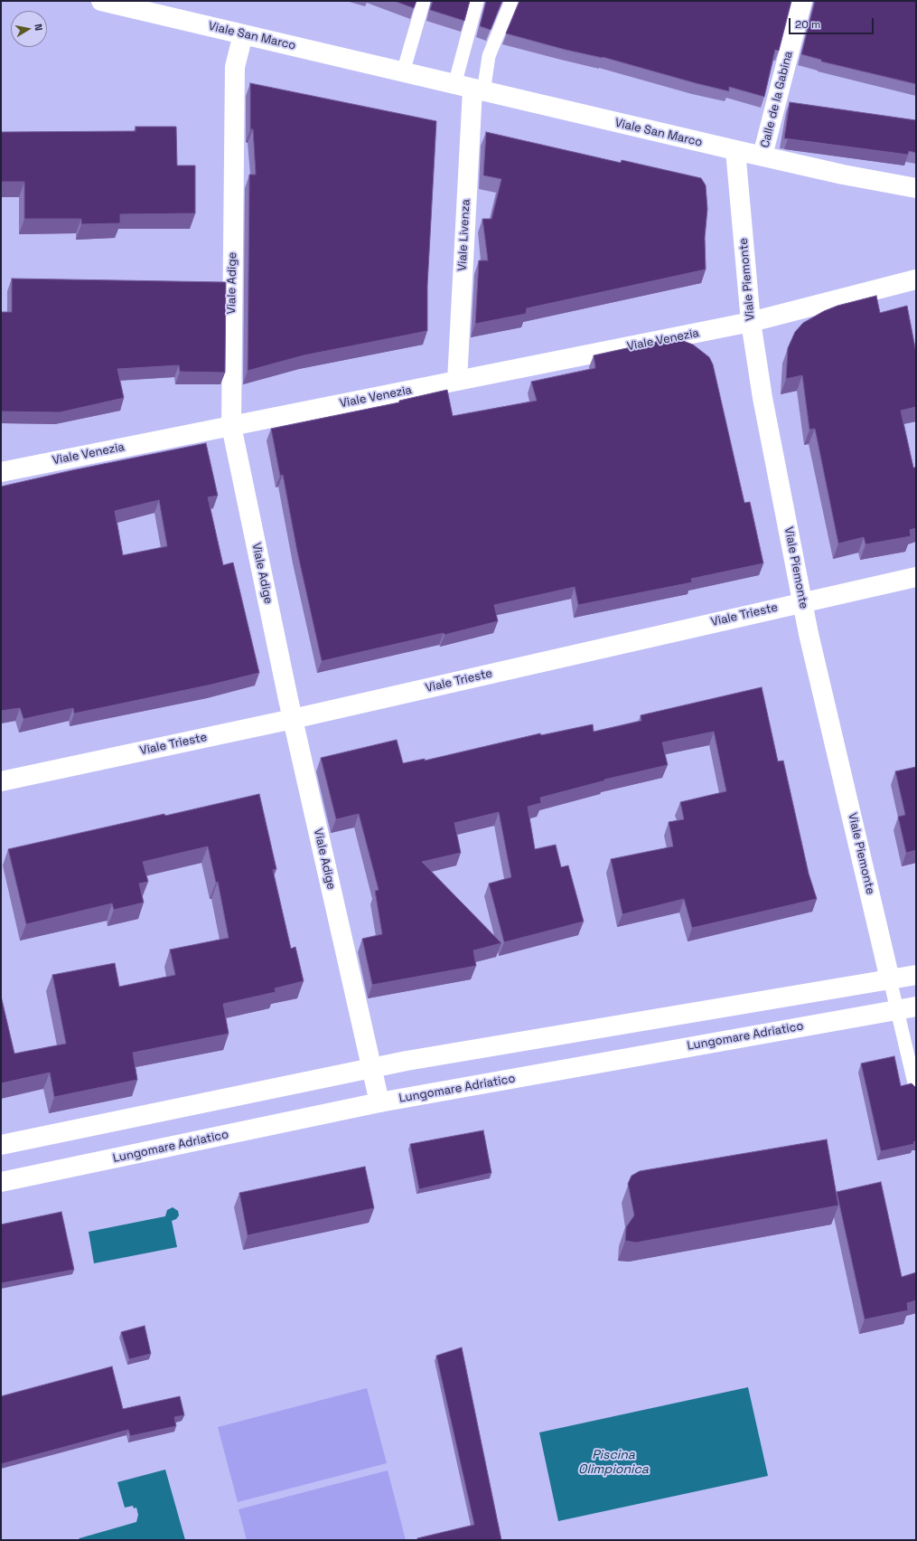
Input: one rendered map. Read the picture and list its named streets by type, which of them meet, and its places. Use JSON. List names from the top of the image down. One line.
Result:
{"streets":{"street":["Viale San Marco","Calle de la Gabina","Viale Livenza","Viale Piemonte","Viale Adige","Viale Venezia","Viale Trieste","Lungomare Adriatico"]},"crossings":[["Viale San Marco","Calle de la Gabina"],["Viale San Marco","Viale Livenza"],["Viale San Marco","Viale Piemonte"],["Viale San Marco","Viale Adige"],["Viale Livenza","Viale Venezia"],["Viale Piemonte","Viale Venezia"],["Viale Piemonte","Viale Trieste"],["Viale Adige","Viale Venezia"],["Viale Adige","Viale Trieste"],["Viale Adige","Lungomare Adriatico"]],"water":["Piscina Olimpionica"],"scale_bar":"20 m","north":"right"}
